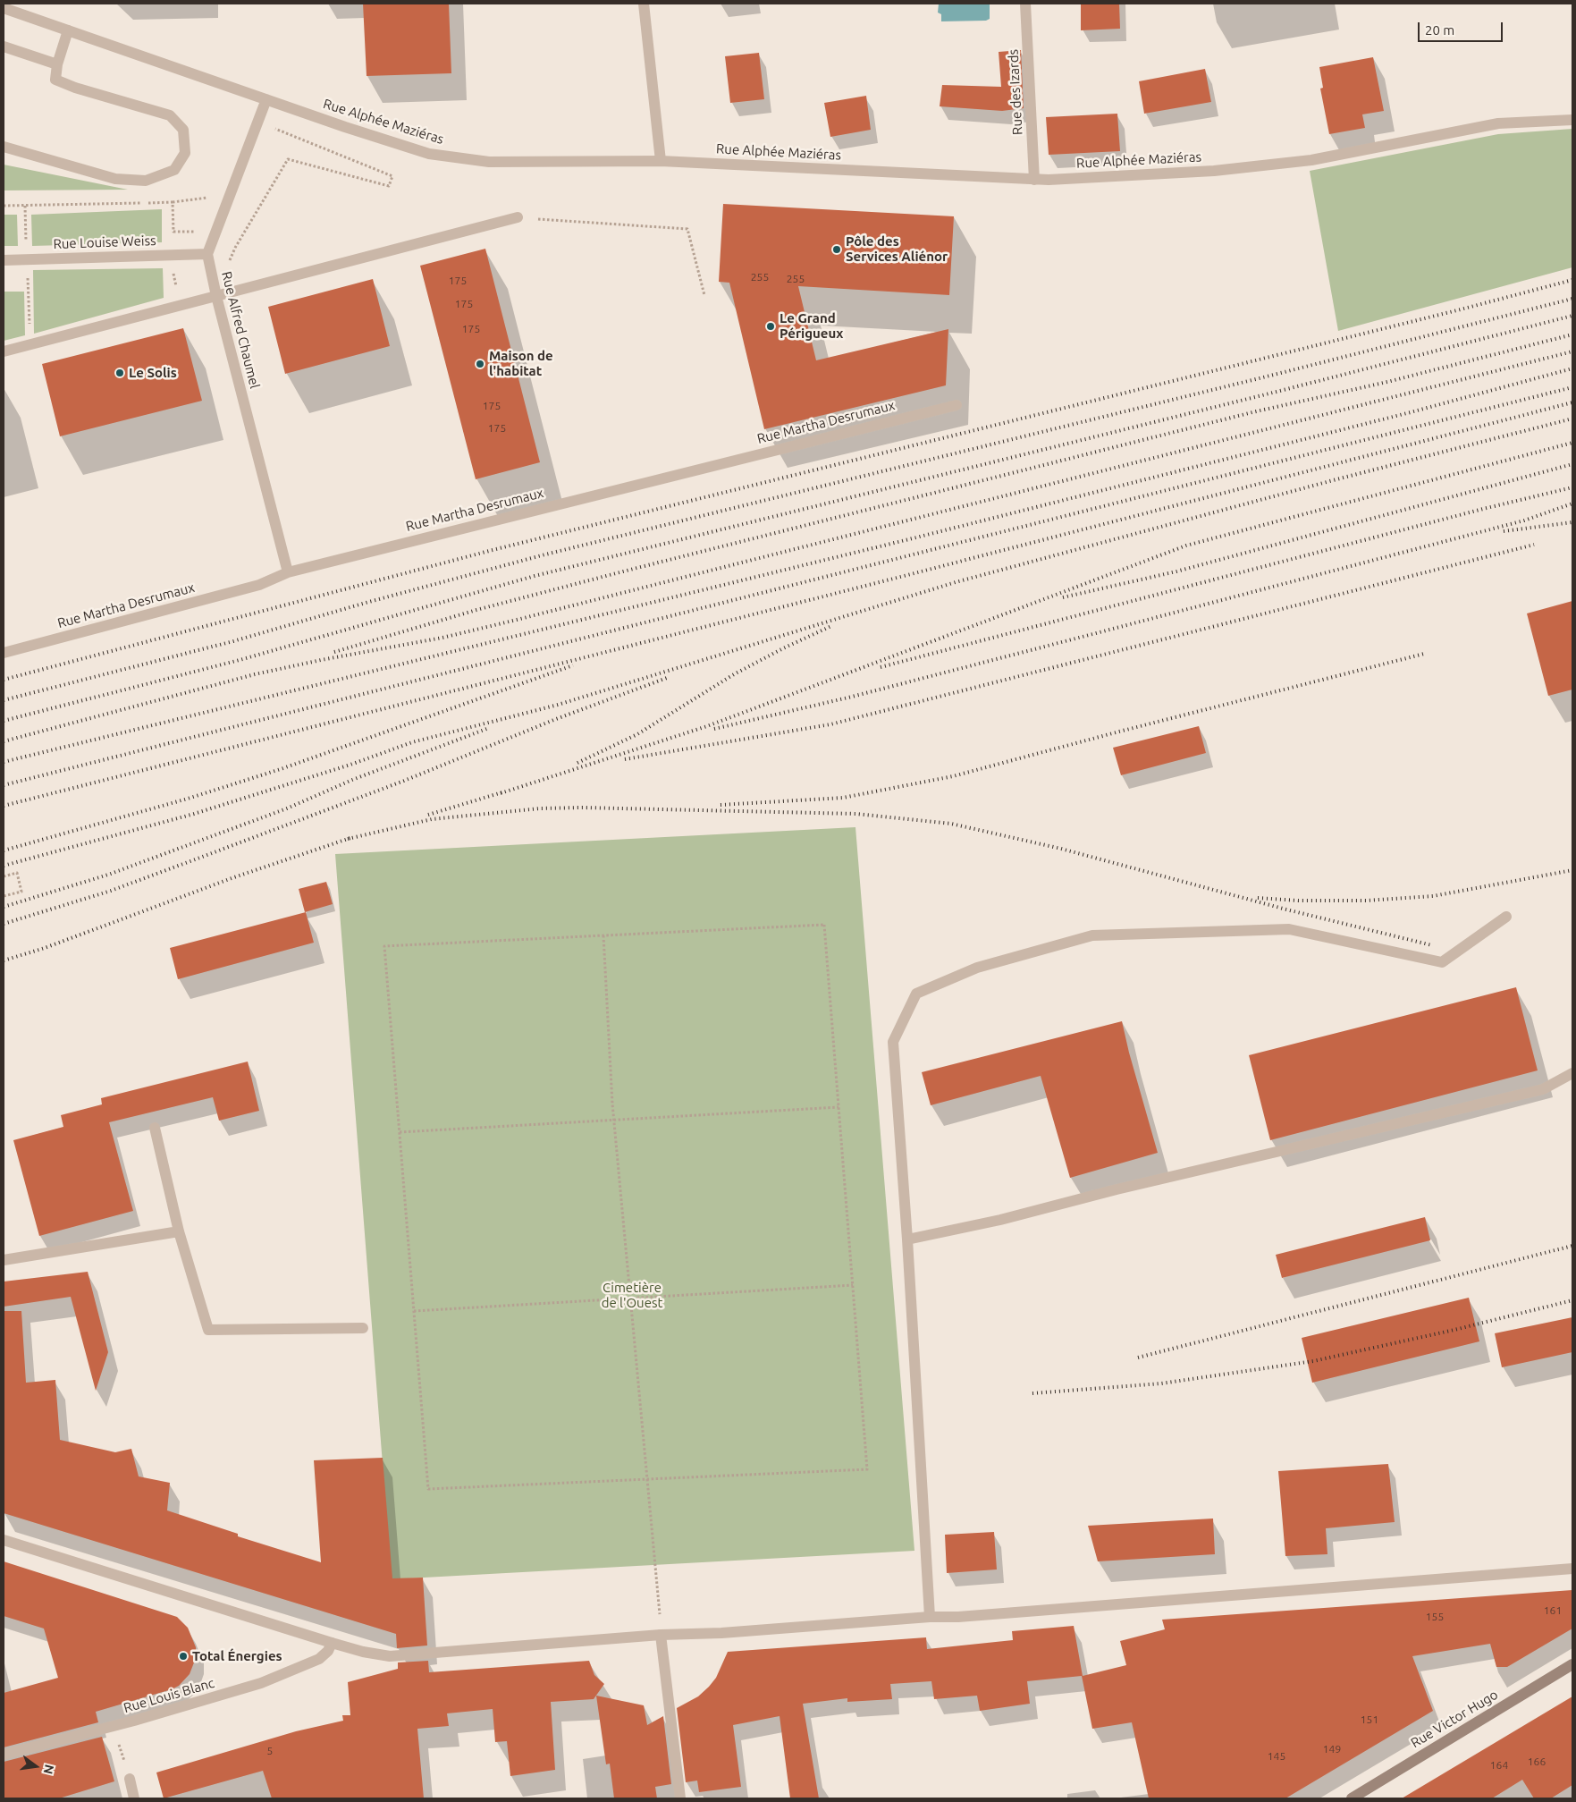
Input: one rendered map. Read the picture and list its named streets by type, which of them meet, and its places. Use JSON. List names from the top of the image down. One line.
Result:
{"streets":{"main road":["Rue Victor Hugo"],"street":["Rue des Izards","Rue Alphée Maziéras","Rue Louise Weiss","Rue Alfred Chaumel","Rue Martha Desrumaux","Rue Louis Blanc"]},"crossings":[["Rue des Izards","Rue Alphée Maziéras"],["Rue Louise Weiss","Rue Alfred Chaumel"],["Rue Alfred Chaumel","Rue Martha Desrumaux"]],"parks":["Cimetière de l'Ouest"],"places":["Pôle des Services Aliénor","Le Grand Périgueux","Maison de l'habitat","Le Solis","Total Énergies"],"house_numbers":["255","255","175","175","175","175","175","161","155","151","149","5","145","166","164"],"scale_bar":"20 m","north":"right"}
